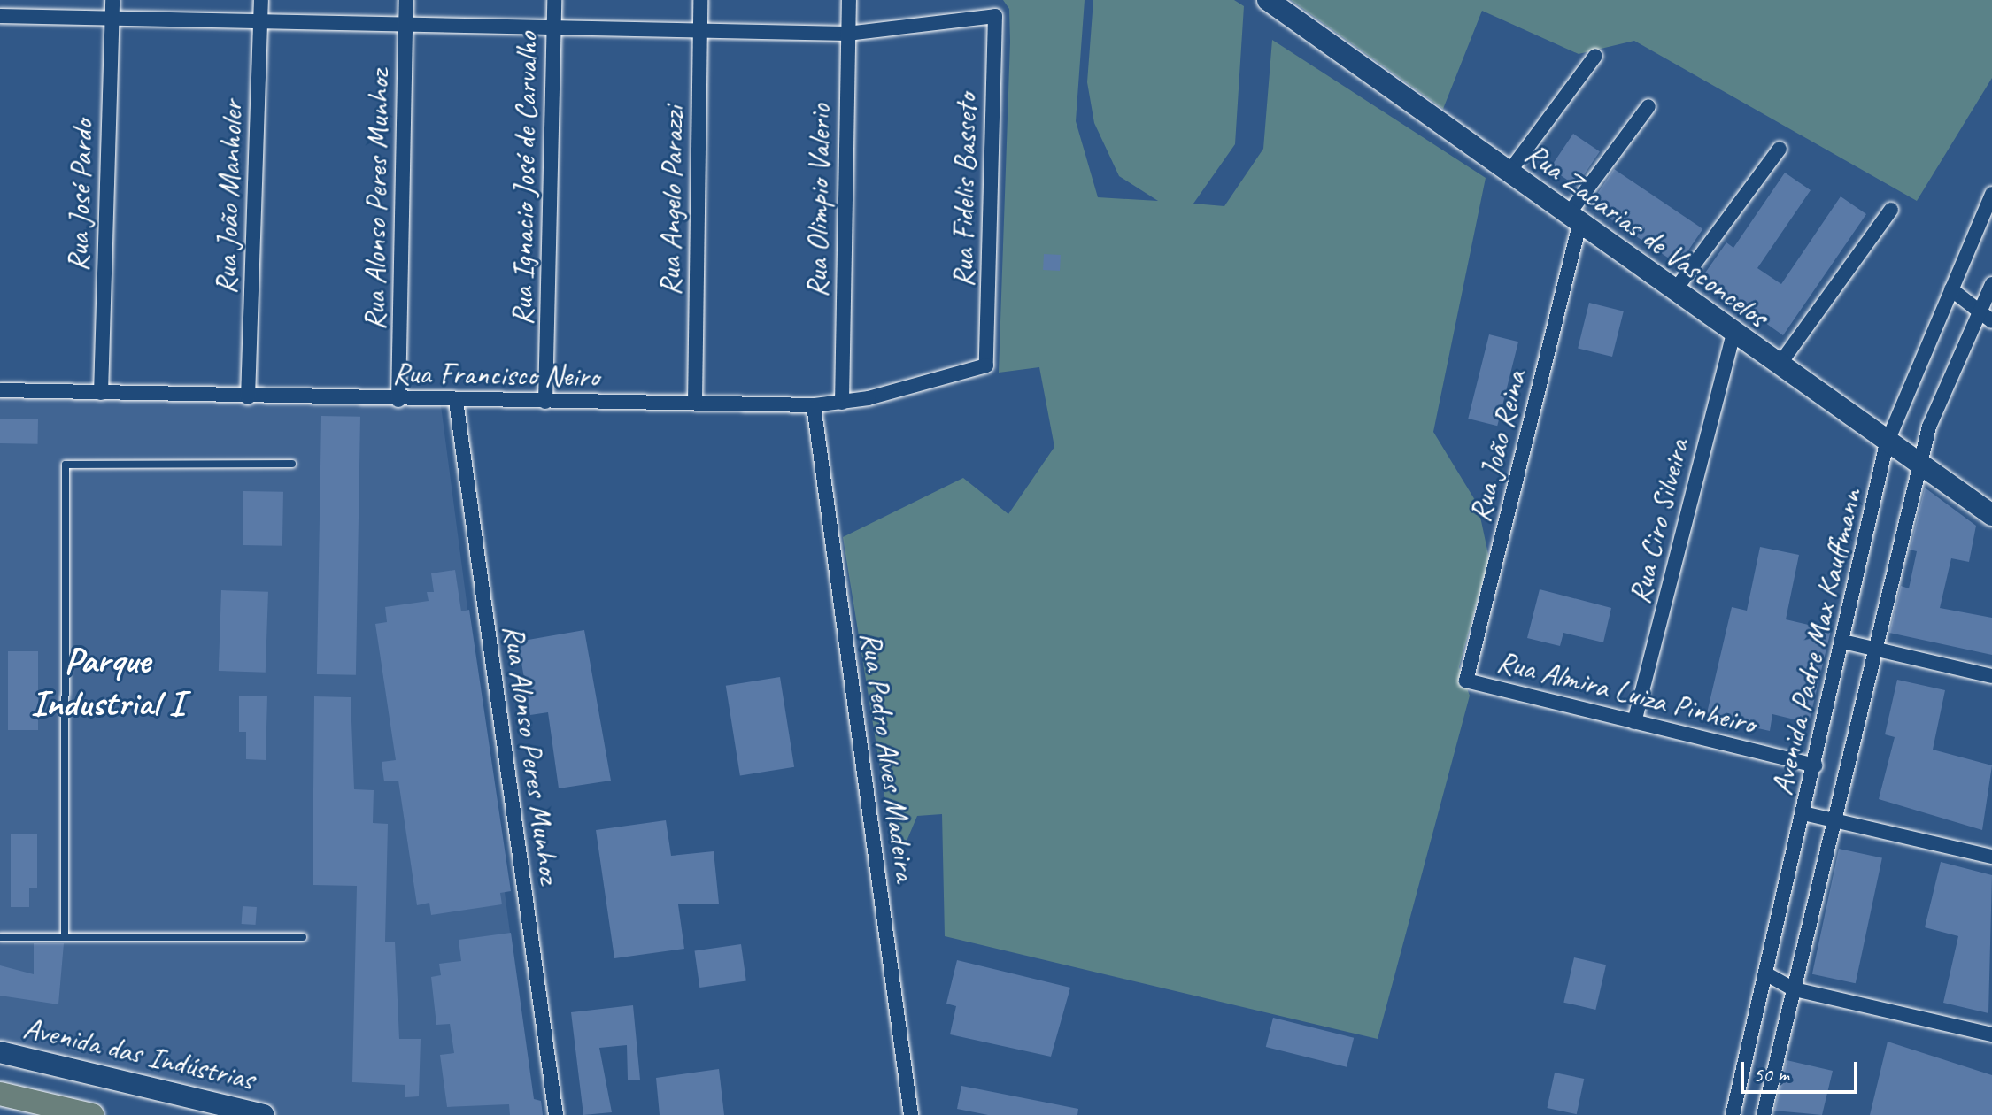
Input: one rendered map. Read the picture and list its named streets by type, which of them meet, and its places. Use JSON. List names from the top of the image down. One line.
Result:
{"streets":{"street":["Rua Ignacio José de Carvalho","Rua Fidelis Basseto","Rua José Pardo","Rua João Manholer","Rua Alonso Peres Munhoz","Rua Angelo Parazzi","Rua Olimpio Valerio","Rua Zacarias de Vasconcelos","Rua Francisco Neiro","Rua João Reina","Rua Ciro Silveira","Avenida Padre Max Kauffmann","Rua Almira Luiza Pinheiro","Rua Pedro Alves Madeira","Avenida das Indústrias"]},"crossings":[["Rua Ignacio José de Carvalho","Rua Francisco Neiro"],["Rua Fidelis Basseto","Rua Olimpio Valerio"],["Rua Fidelis Basseto","Rua Francisco Neiro"],["Rua José Pardo","Rua Francisco Neiro"],["Rua João Manholer","Rua Francisco Neiro"],["Rua Alonso Peres Munhoz","Rua Francisco Neiro"],["Rua Angelo Parazzi","Rua Francisco Neiro"],["Rua Olimpio Valerio","Rua Francisco Neiro"],["Rua Zacarias de Vasconcelos","Rua João Reina"],["Rua Zacarias de Vasconcelos","Rua Ciro Silveira"],["Rua Zacarias de Vasconcelos","Avenida Padre Max Kauffmann"],["Rua Francisco Neiro","Rua Pedro Alves Madeira"],["Rua João Reina","Rua Almira Luiza Pinheiro"],["Rua Ciro Silveira","Rua Almira Luiza Pinheiro"],["Avenida Padre Max Kauffmann","Rua Almira Luiza Pinheiro"]],"districts":["Parque Industrial I"],"scale_bar":"50 m"}
